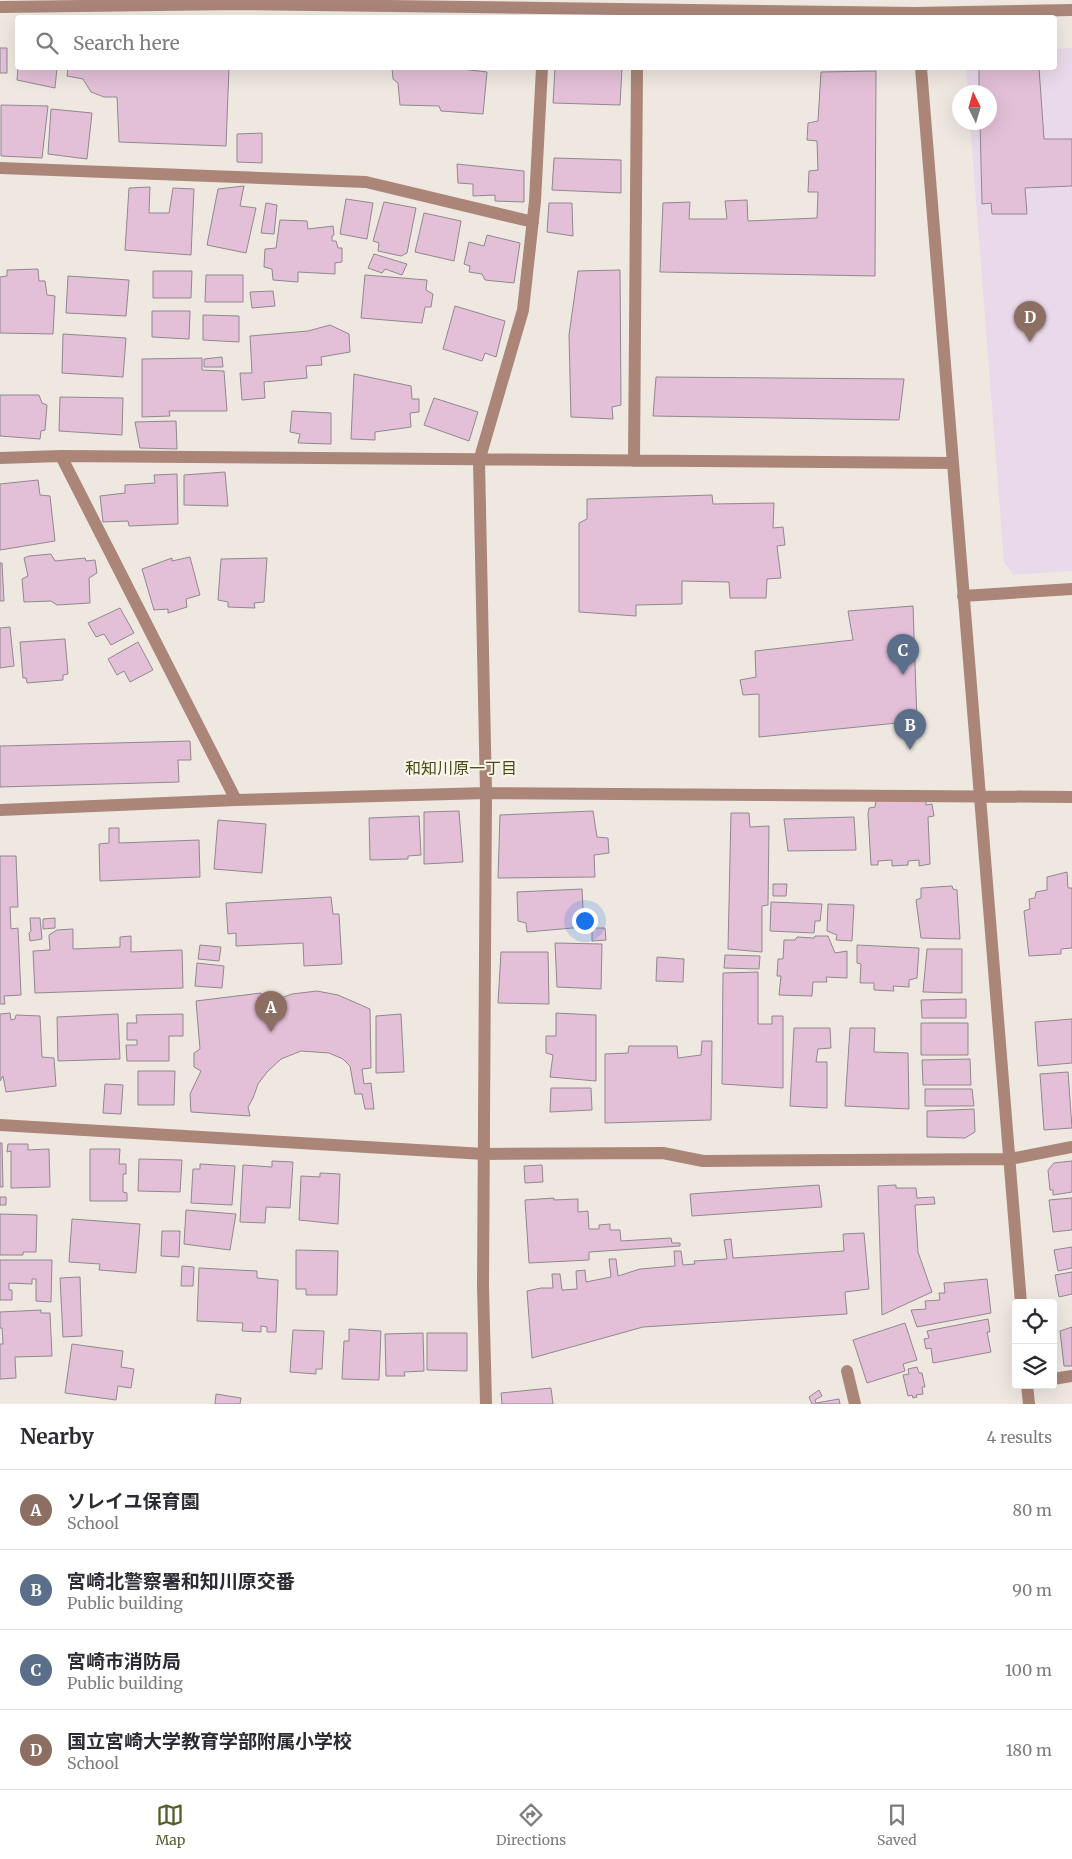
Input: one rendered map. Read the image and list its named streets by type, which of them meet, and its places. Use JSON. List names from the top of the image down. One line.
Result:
{"districts":["和知川原一丁目"],"north":"top","page":{"search":"Search here","pins":["D","C","B","A"],"heading":["Nearby","4 results"],"list":[{"mark":"A","name":"ソレイユ保育園","note":"School","value":"80 m"},{"mark":"B","name":"宮崎北警察署和知川原交番","note":"Public building","value":"90 m"},{"mark":"C","name":"宮崎市消防局","note":"Public building","value":"100 m"},{"mark":"D","name":"国立宮崎大学教育学部附属小学校","note":"School","value":"180 m"}],"nav":["Map","Directions","Saved"]}}
